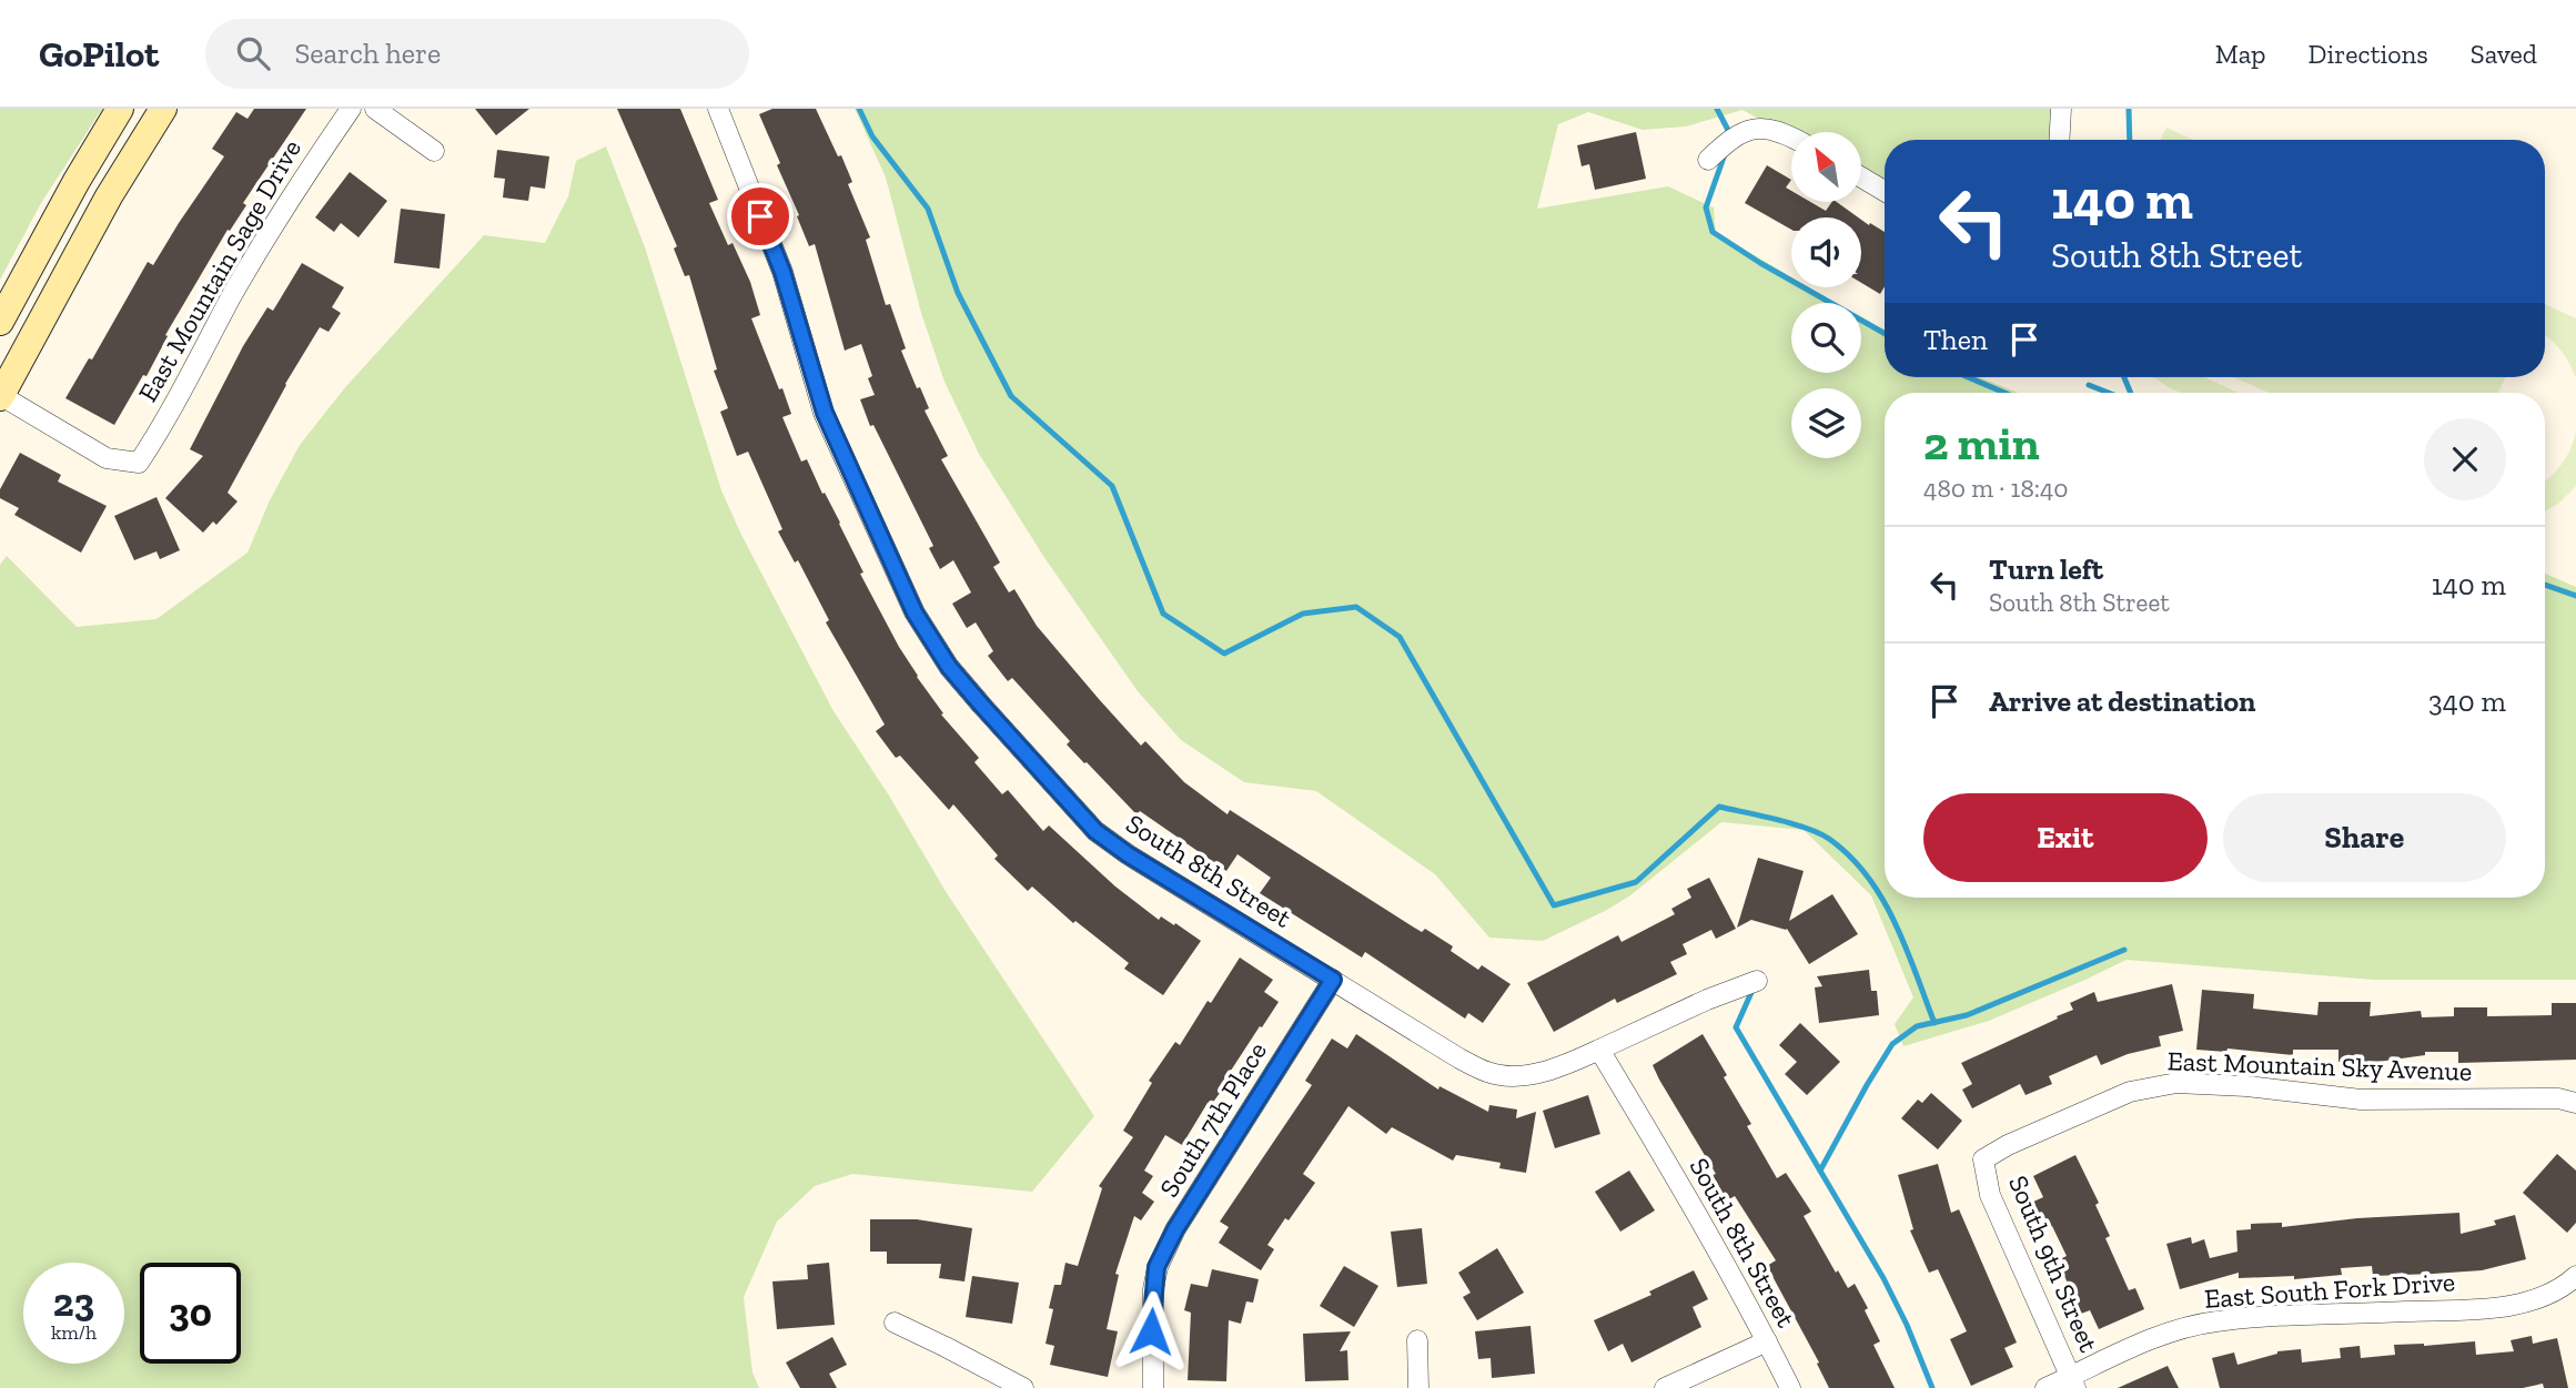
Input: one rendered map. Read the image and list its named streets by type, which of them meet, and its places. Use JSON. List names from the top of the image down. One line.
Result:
{"streets":{"street":["East Mountain Sage Drive","South 8th Street","East Mountain Sky Avenue","South 7th Place","South 9th Street","East South Fork Drive"]},"crossings":[["South 8th Street","South 7th Place"],["East Mountain Sky Avenue","South 9th Street"],["South 9th Street","East South Fork Drive"]],"north":"top left","page":{"header":"GoPilot","search":"Search here","nav":["Map","Directions","Saved"],"turn":["140 m","South 8th Street"],"then":"Then","heading":["2 min","480 m · 18:40"],"list":[{"name":"Turn left","note":"South 8th Street","value":"140 m"},{"name":"Arrive at destination","value":"340 m"}],"buttons":["Exit","Share"],"speed":"23 km/h","limit":"30"}}
